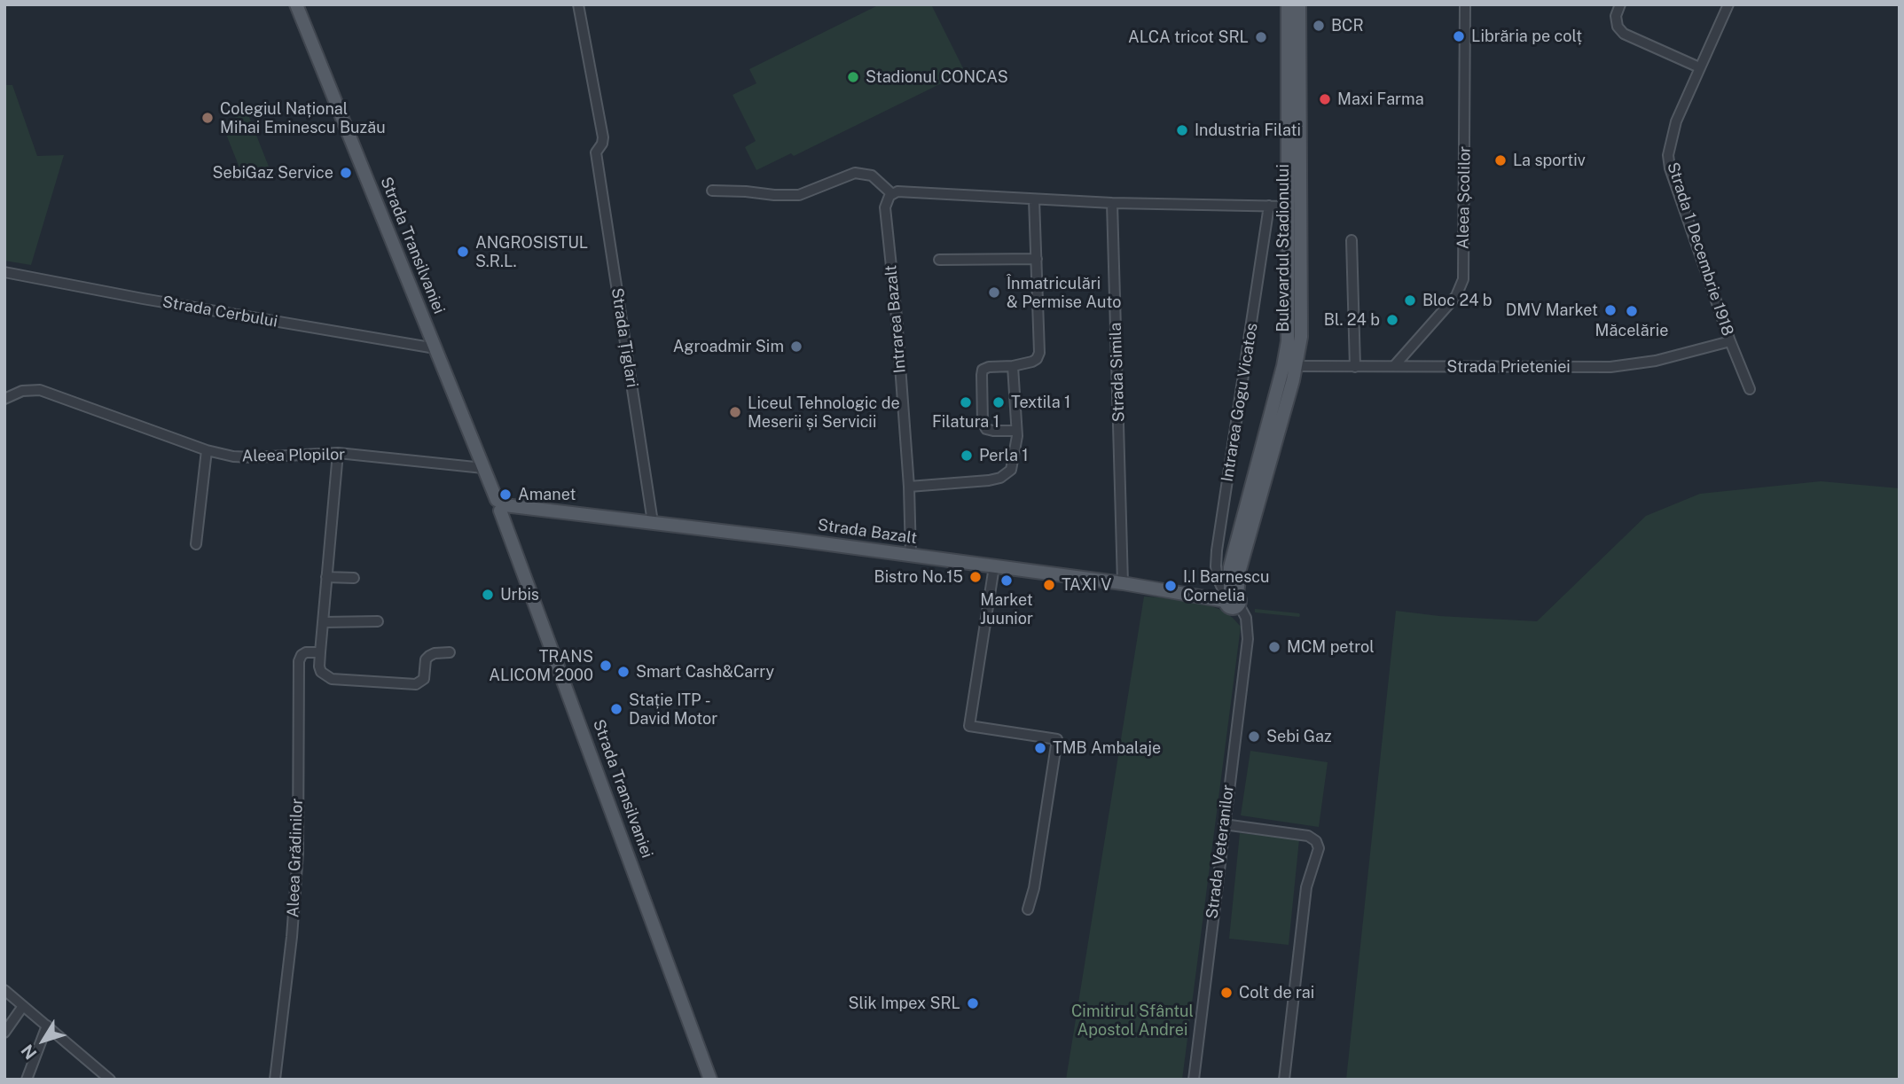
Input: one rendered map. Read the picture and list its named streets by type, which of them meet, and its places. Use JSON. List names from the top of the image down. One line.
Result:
{"streets":{"main road":["Strada Transilvaniei","Bulevardul Stadionului","Strada Bazalt"],"street":["Aleea Școlilor","Strada 1 Decembrie 1918","Strada Cerbului","Intrarea Bazalt","Strada Țiglari","Strada Prieteniei","Strada Simila","Intrarea Gogu Vicatos","Aleea Plopilor","Strada Veteranilor","Aleea Grădinilor"]},"crossings":[["Aleea Școlilor","Strada Prieteniei"],["Strada Transilvaniei","Strada Cerbului"],["Strada Transilvaniei","Aleea Plopilor"],["Strada Transilvaniei","Strada Bazalt"],["Bulevardul Stadionului","Strada Prieteniei"],["Bulevardul Stadionului","Intrarea Gogu Vicatos"],["Bulevardul Stadionului","Strada Bazalt"],["Bulevardul Stadionului","Strada Veteranilor"],["Strada 1 Decembrie 1918","Strada Prieteniei"],["Intrarea Bazalt","Strada Bazalt"],["Strada Țiglari","Strada Bazalt"],["Strada Simila","Strada Bazalt"],["Intrarea Gogu Vicatos","Strada Bazalt"],["Intrarea Gogu Vicatos","Strada Veteranilor"],["Strada Bazalt","Strada Veteranilor"]],"parks":["Cimitirul Sfântul Apostol Andrei"],"places":["BCR","Librăria pe colț","ALCA tricot SRL","Stadionul CONCAS","Maxi Farma","Colegiul Național Mihai Eminescu Buzău","Industria Filati","La sportiv","SebiGaz Service","ANGROSISTUL S.R.L.","Înmatriculări & Permise Auto","Bloc 24 b","DMV Market","Măcelărie","Bl. 24 b","Agroadmir Sim","Filatura 1","Textila 1","Liceul Tehnologic de Meserii și Servicii","Perla 1","Amanet","Bistro No.15","Market Juunior","TAXI V","I.I Barnescu Cornelia","Urbis","MCM petrol","TRANS ALICOM 2000","Smart Cash&Carry","Stație ITP - David Motor","Sebi Gaz","TMB Ambalaje","Colt de rai","Slik Impex SRL"],"north":"bottom left"}
